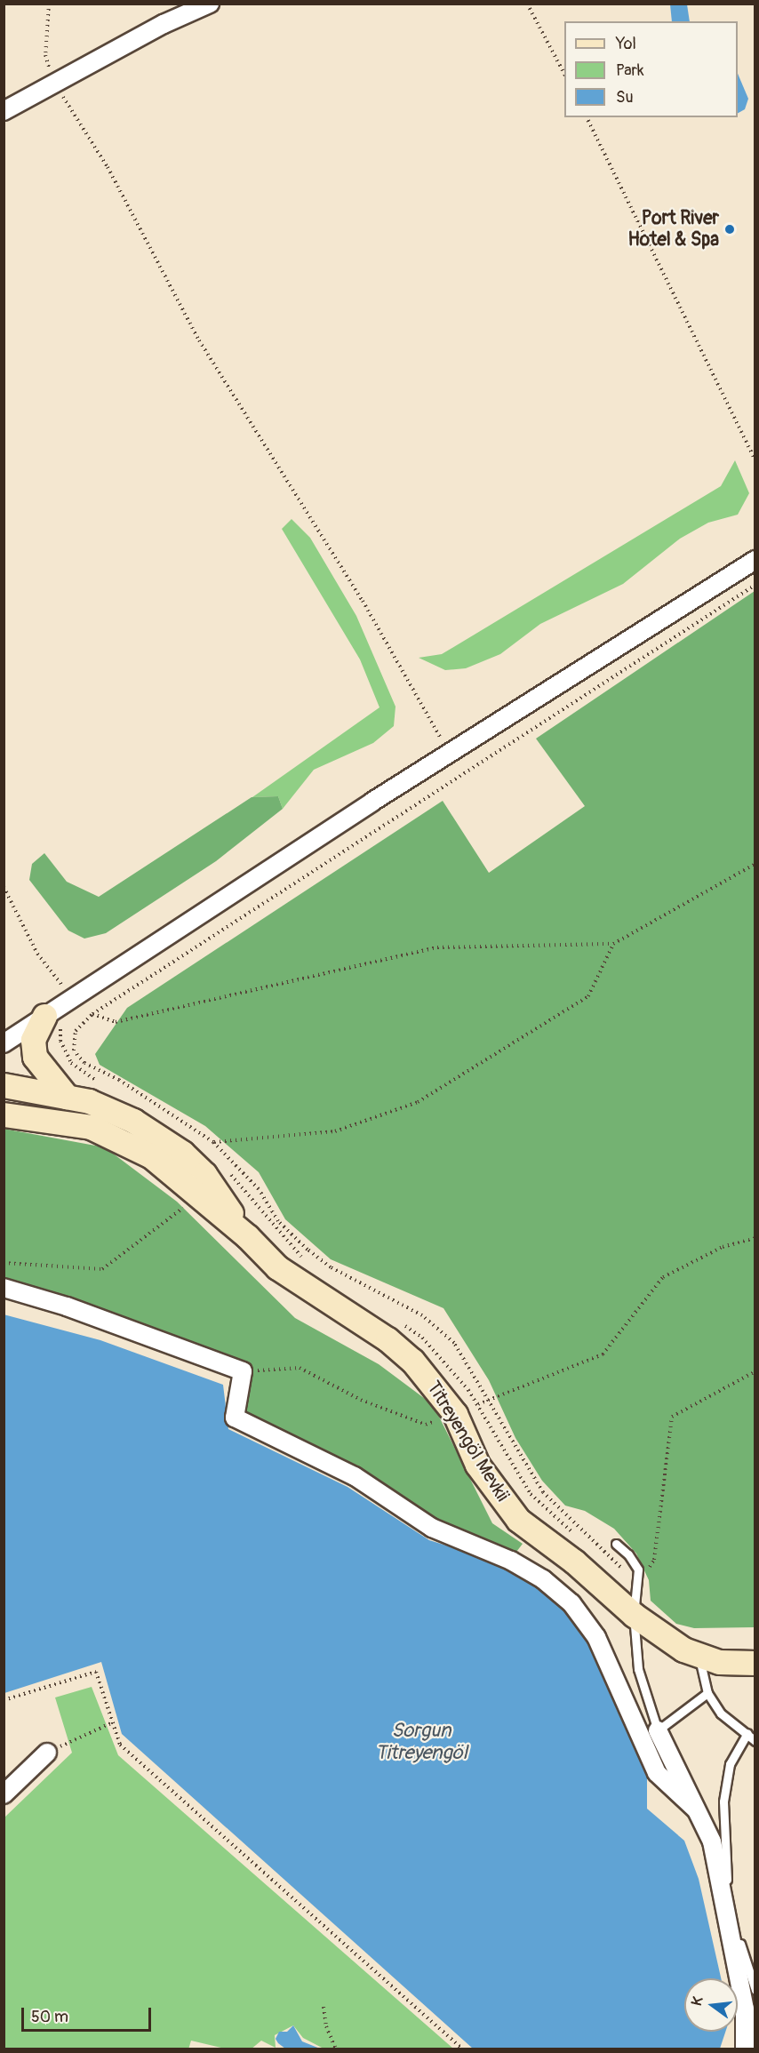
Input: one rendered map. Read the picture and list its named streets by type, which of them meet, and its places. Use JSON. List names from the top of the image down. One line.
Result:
{"streets":{"street":["Titreyengöl Mevkii"]},"water":["Sorgun Titreyengöl"],"places":["Port River Hotel & Spa"],"legend":["Yol","Park","Su"],"scale_bar":"50 m","north":"left"}
